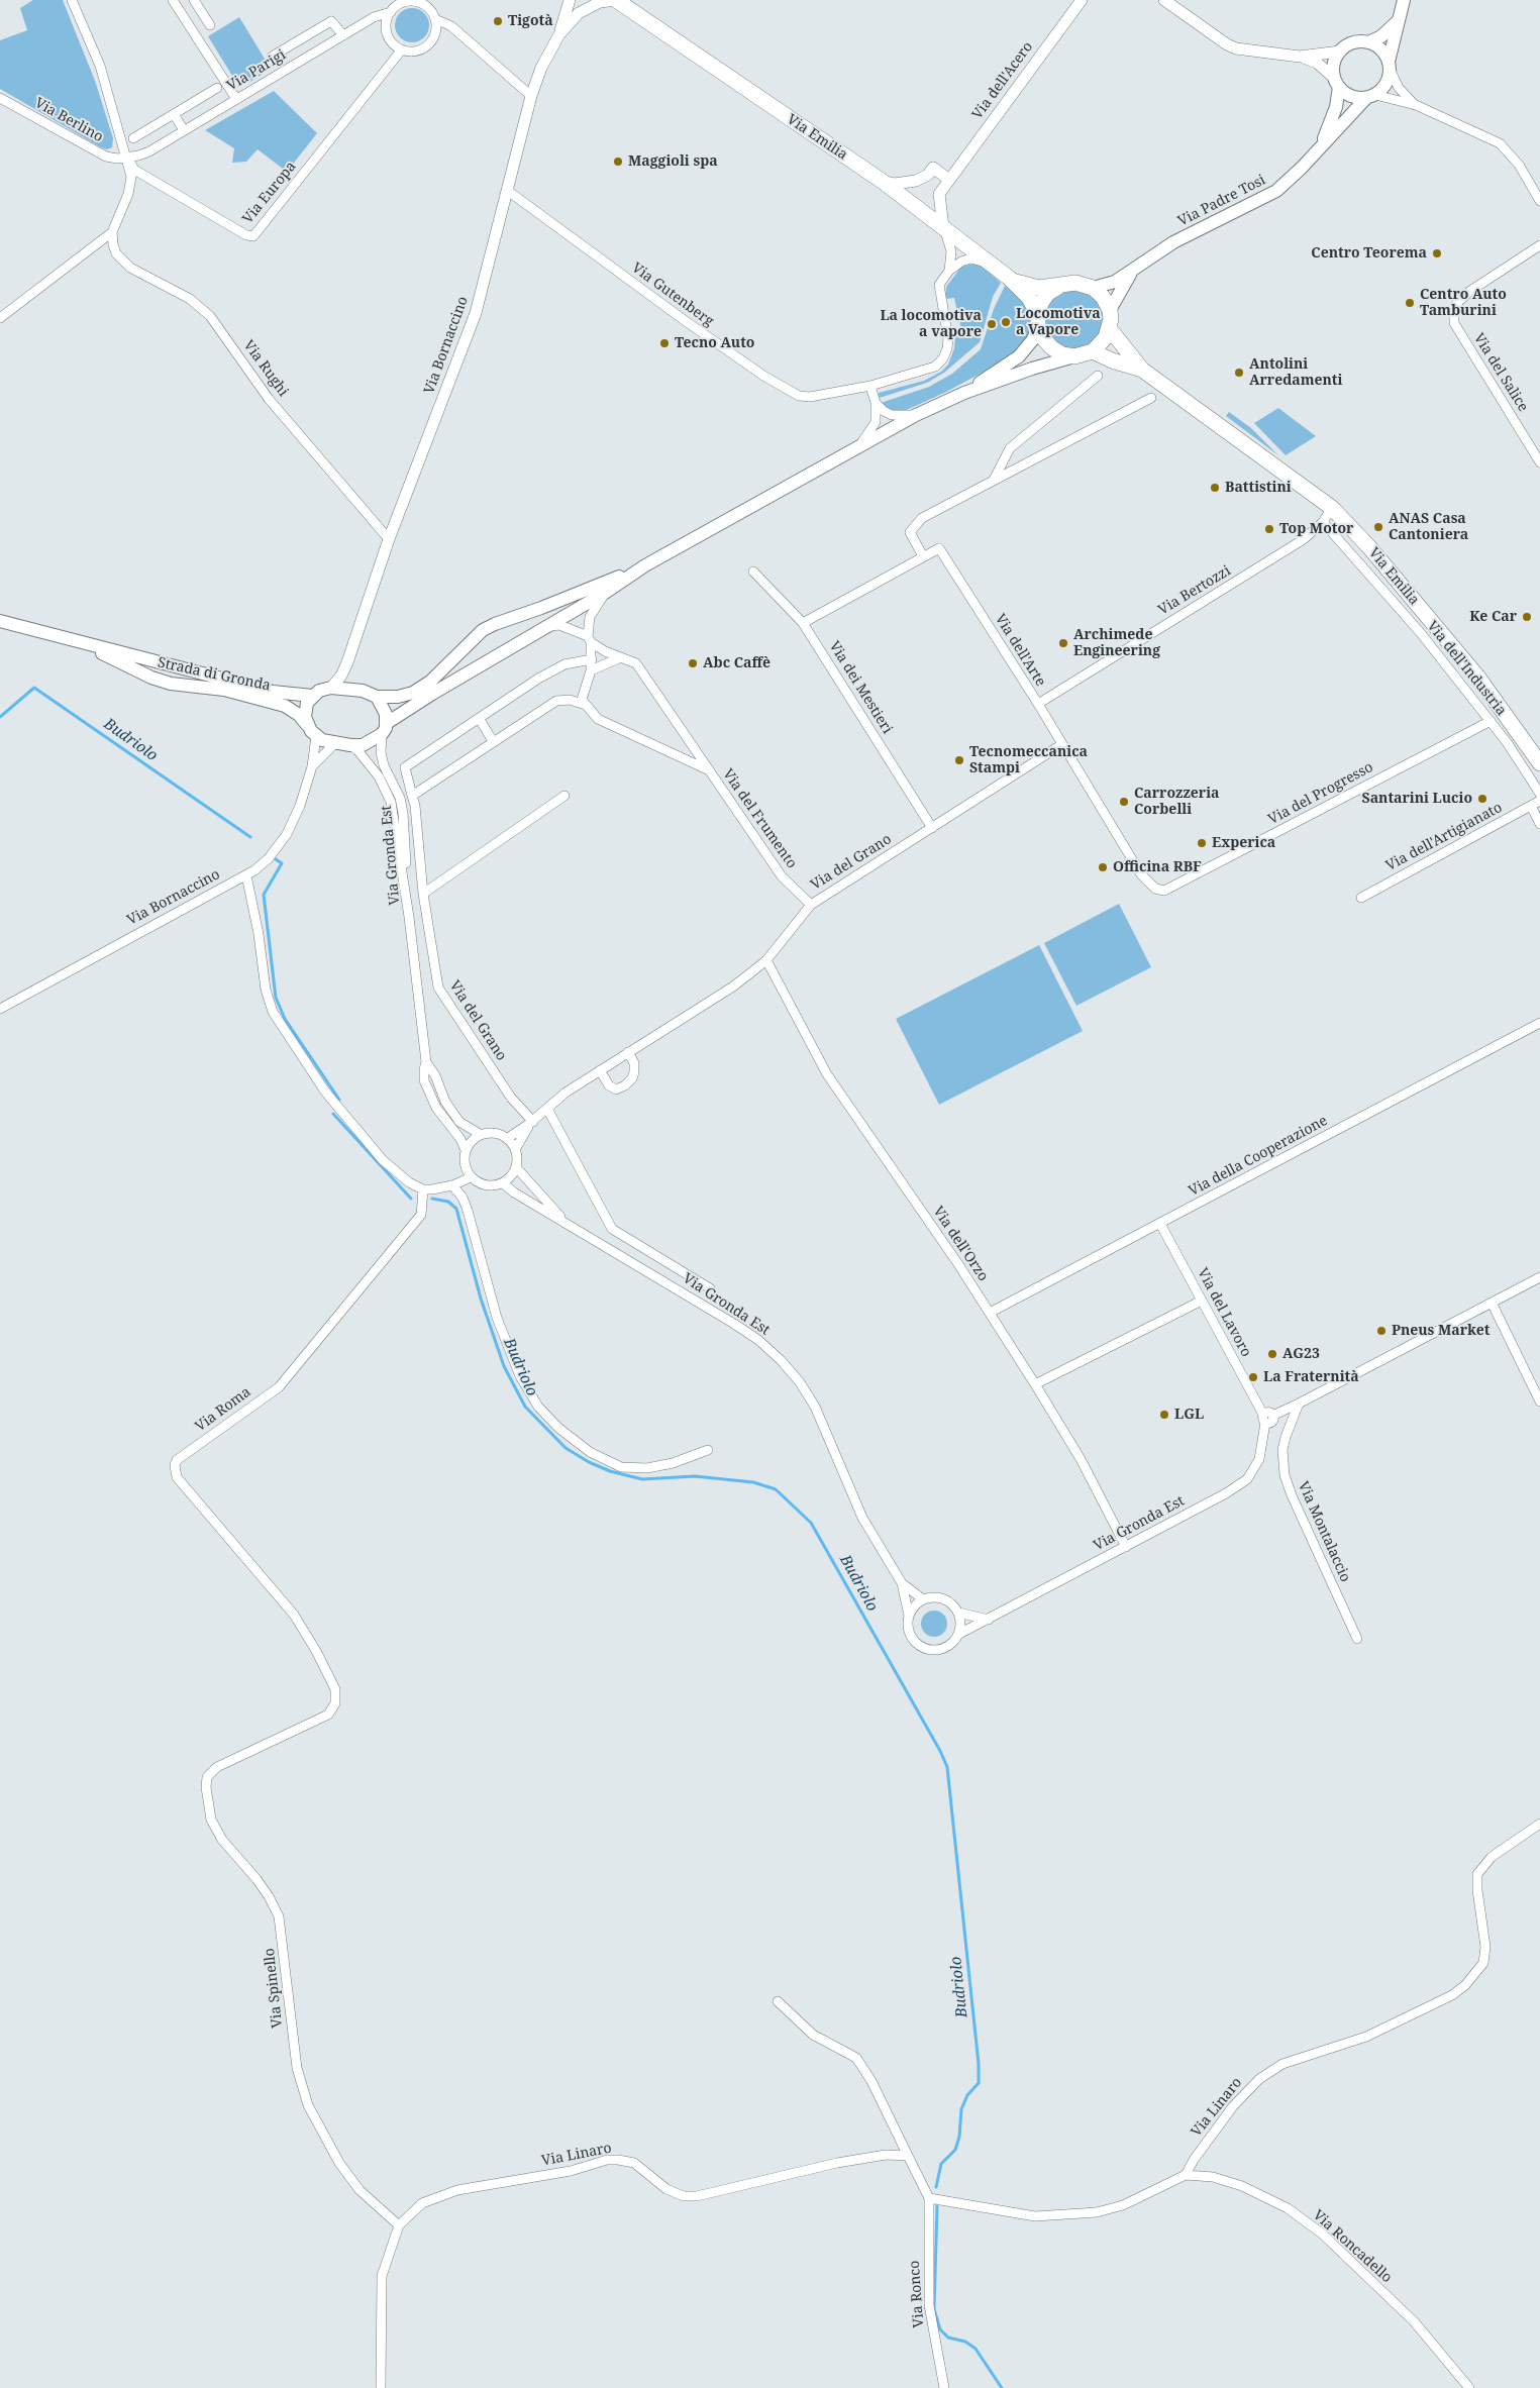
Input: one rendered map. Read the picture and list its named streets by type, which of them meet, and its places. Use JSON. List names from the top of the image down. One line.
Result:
{"streets":{"main road":["Via Emilia","Via Padre Tosi","Strada di Gronda"],"street":["Via Parigi","Via dell'Acero","Via Berlino","Via Europa","Via Gutenberg","Via Bornaccino","Via Rughi","Via del Salice","Via Bertozzi","Via dell'Arte","Via dell'Industria","Via dei Mestieri","Via del Progresso","Via del Frumento","Via dell'Artigianato","Via Gronda Est","Via del Grano","Via della Cooperazione","Via dell'Orzo","Via del Lavoro","Via Roma","Via Montalaccio","Via Spinello","Via Linaro","Via Roncadello","Via Ronco"]},"crossings":[["Via Parigi","Via Berlino"],["Via Parigi","Via Europa"],["Via dell'Acero","Via Emilia"],["Via dell'Acero","Via Gutenberg"],["Via Berlino","Via Europa"],["Via Emilia","Via Padre Tosi"],["Via Emilia","Via Gutenberg"],["Via Emilia","Via Bornaccino"],["Via Emilia","Via Bertozzi"],["Via Gutenberg","Via Bornaccino"],["Via Bornaccino","Via Rughi"],["Via Bornaccino","Strada di Gronda"],["Via Bornaccino","Via Gronda Est"],["Via Bertozzi","Via dell'Arte"],["Via Bertozzi","Via dell'Industria"],["Via dell'Arte","Via dei Mestieri"],["Via dell'Arte","Via del Progresso"],["Via dell'Arte","Via del Grano"],["Via dell'Industria","Via del Progresso"],["Strada di Gronda","Via Gronda Est"],["Via dei Mestieri","Via del Grano"],["Via del Frumento","Via del Grano"],["Via Gronda Est","Via dell'Orzo"],["Via Gronda Est","Via del Lavoro"],["Via del Grano","Via dell'Orzo"],["Via della Cooperazione","Via dell'Orzo"],["Via della Cooperazione","Via del Lavoro"],["Via Roma","Via Spinello"],["Via Spinello","Via Linaro"],["Via Linaro","Via Roncadello"]],"water":["Budriolo"],"places":["Tigotà","Maggioli spa","Centro Teorema","Centro Auto Tamburini","Locomotiva a Vapore","La locomotiva a vapore","Tecno Auto","Antolini Arredamenti","Battistini","ANAS Casa Cantoniera","Top Motor","Ke Car","Archimede Engineering","Abc Caffè","Tecnomeccanica Stampi","Santarini Lucio","Carrozzeria Corbelli","Experica","Officina RBF","Pneus Market","AG23","La Fraternità","LGL"]}
